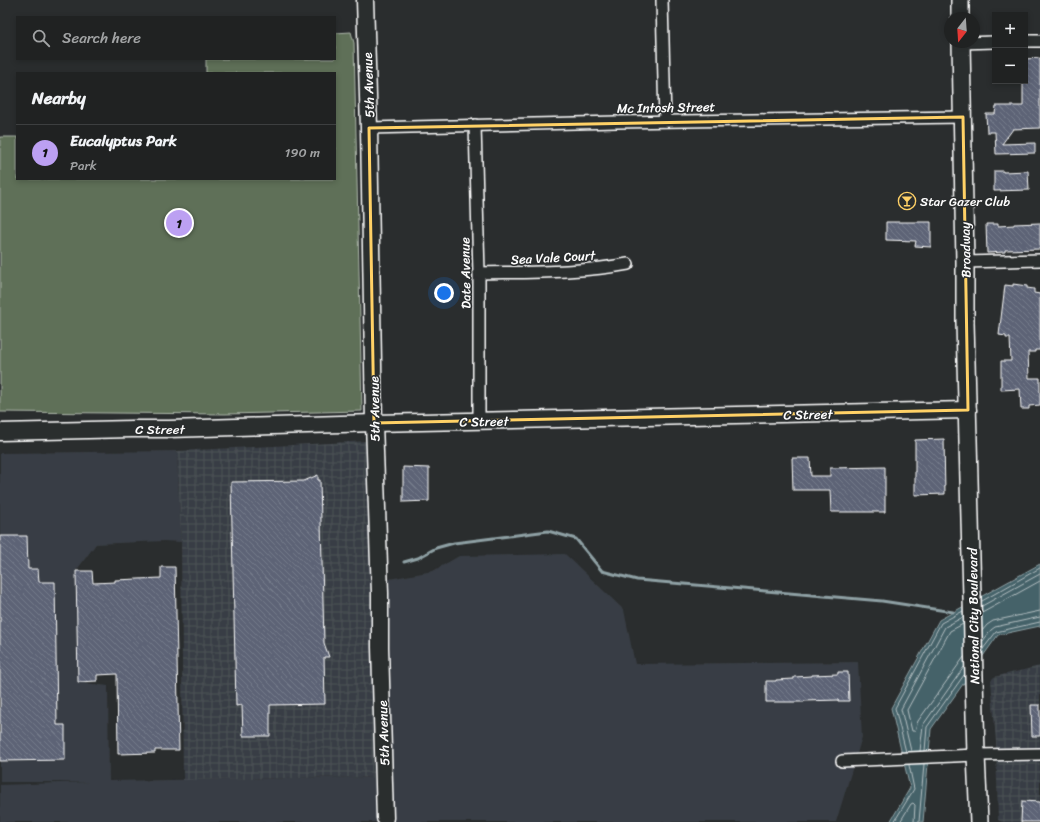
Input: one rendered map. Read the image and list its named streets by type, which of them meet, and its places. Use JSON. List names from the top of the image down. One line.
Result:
{"streets":{"main road":["5th Avenue","Broadway","C Street","National City Boulevard"],"street":["Mc Intosh Street","Sea Vale Court","Date Avenue"]},"crossings":[["5th Avenue","Mc Intosh Street"],["5th Avenue","C Street"],["Mc Intosh Street","Broadway"],["Mc Intosh Street","Date Avenue"],["Broadway","C Street"],["Broadway","National City Boulevard"],["Sea Vale Court","Date Avenue"],["Date Avenue","C Street"],["C Street","National City Boulevard"]],"places":{"bar":["Star Gazer Club"]},"north":"bottom","page":{"map_buttons":["+","−"],"search":"Search here","heading":"Nearby","list":[{"mark":"1","name":"Eucalyptus Park","note":"Park","value":"190 m"}],"pins":"1"}}
